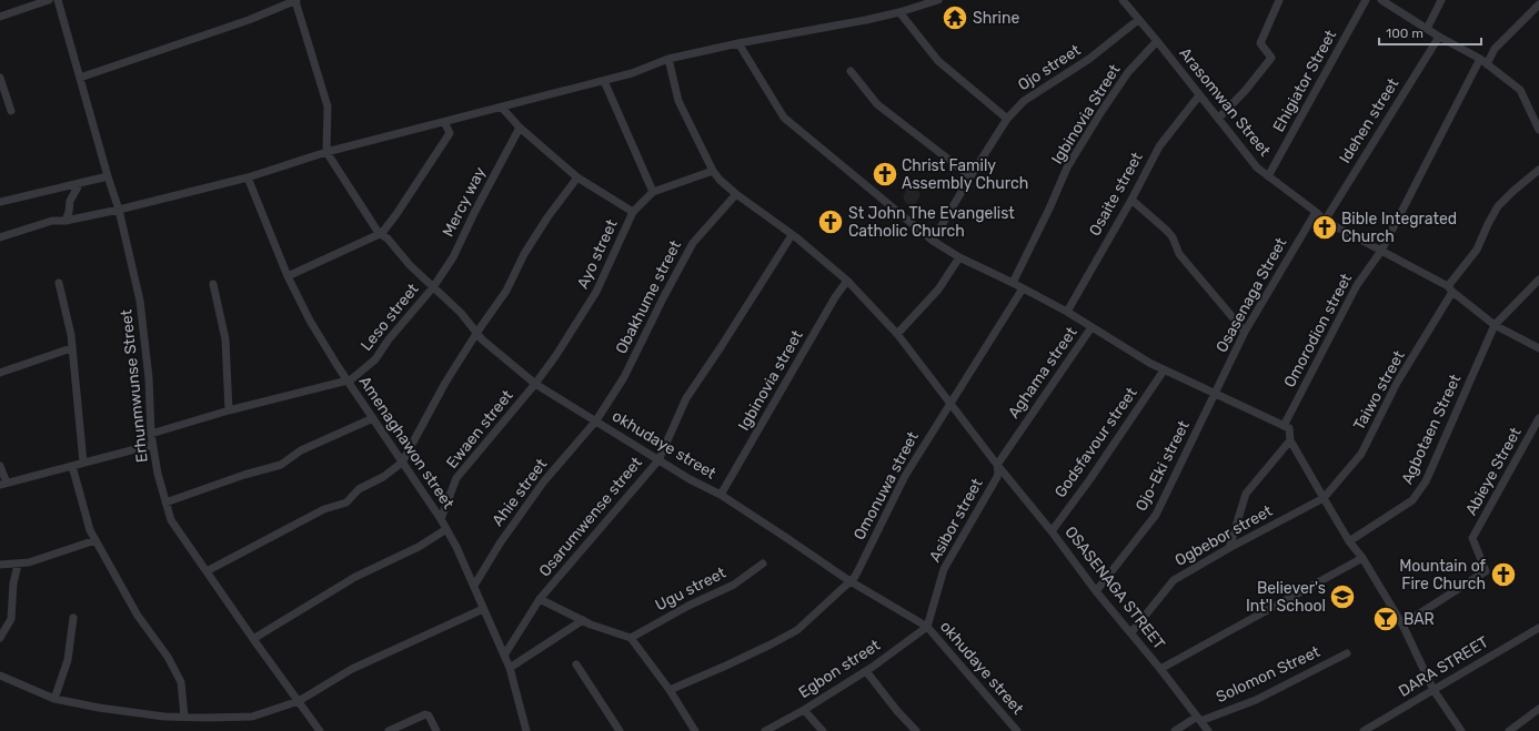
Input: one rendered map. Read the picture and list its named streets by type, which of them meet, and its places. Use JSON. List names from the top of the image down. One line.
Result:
{"streets":{"street":["Ojo street","Ehigiator Street","Arasomwan Street","Igbinovia Street","Idehen street","Osaite street","Mercy way","Ayo street","Osasenaga Street","Obakhume street","Leso street","Omorodion street","Aghama street","Igbinovia street","Erhunmwunse Street","Taiwo street","Ewaen street","Agbotaen Street","Amenaghawon street","Godsfavour street","okhudaye street","Ojo-Eki street","Abieye Street","Omonuwa street","Ahie street","Osarumwense street","Asibor street","Ogbebor street","OSASENAGA STREET","Ugu street","DARA STREET","Egbon street","Solomon Street"]},"crossings":[["Ojo street","Arasomwan Street"],["Ehigiator Street","Arasomwan Street"],["Arasomwan Street","Igbinovia Street"],["Arasomwan Street","Idehen street"],["Arasomwan Street","Osaite street"],["Arasomwan Street","Osasenaga Street"],["Arasomwan Street","Omorodion street"],["Arasomwan Street","Taiwo street"],["Arasomwan Street","Agbotaen Street"],["Mercy way","Leso street"],["Mercy way","okhudaye street"],["Ayo street","Ewaen street"],["Ayo street","okhudaye street"],["Osasenaga Street","Ojo-Eki street"],["Obakhume street","okhudaye street"],["Obakhume street","Ahie street"],["Leso street","Amenaghawon street"],["Leso street","okhudaye street"],["Aghama street","Asibor street"],["Igbinovia street","okhudaye street"],["Igbinovia street","OSASENAGA STREET"],["Taiwo street","Ogbebor street"],["Ewaen street","Amenaghawon street"],["Ewaen street","okhudaye street"],["Amenaghawon street","Ahie street"],["Amenaghawon street","Osarumwense street"],["Godsfavour street","OSASENAGA STREET"],["okhudaye street","Omonuwa street"],["okhudaye street","Ahie street"],["okhudaye street","Osarumwense street"],["okhudaye street","Asibor street"],["okhudaye street","Egbon street"],["Ojo-Eki street","OSASENAGA STREET"],["Omonuwa street","OSASENAGA STREET"],["Asibor street","OSASENAGA STREET"],["Asibor street","Egbon street"],["Ogbebor street","OSASENAGA STREET"],["OSASENAGA STREET","Solomon Street"]],"places":{"temple":["Shrine"],"church":["Christ Family Assembly Church","St John The Evangelist Catholic Church","Bible Integrated Church","Mountain of Fire Church"],"school or university":["Believer's Int'l School"],"bar":["BAR"]},"scale_bar":"100 m"}
